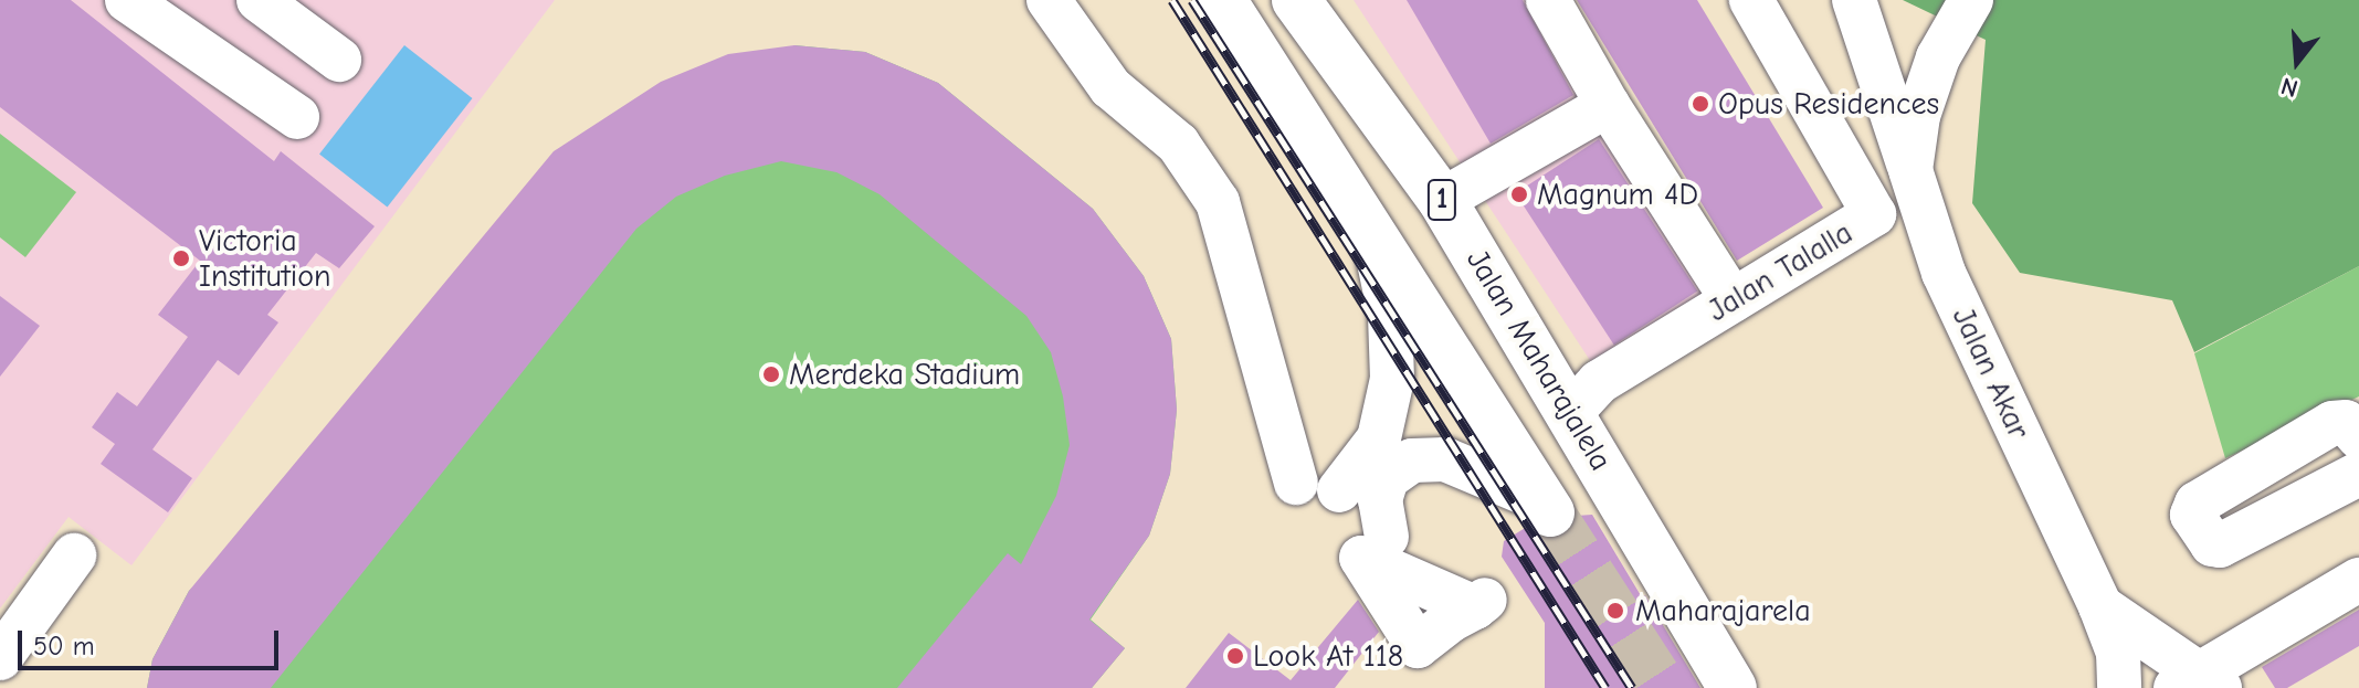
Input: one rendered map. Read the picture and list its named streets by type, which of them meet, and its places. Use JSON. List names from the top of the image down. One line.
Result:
{"streets":{"highway":["1","Jalan Maharajalela"],"street":["Jalan Talalla","Jalan Akar"]},"crossings":[["Jalan Talalla","Jalan Maharajalela"]],"places":["Opus Residences","Magnum 4D","Victoria Institution","Merdeka Stadium","Maharajarela","Look At 118"],"scale_bar":"50 m","north":"bottom"}
